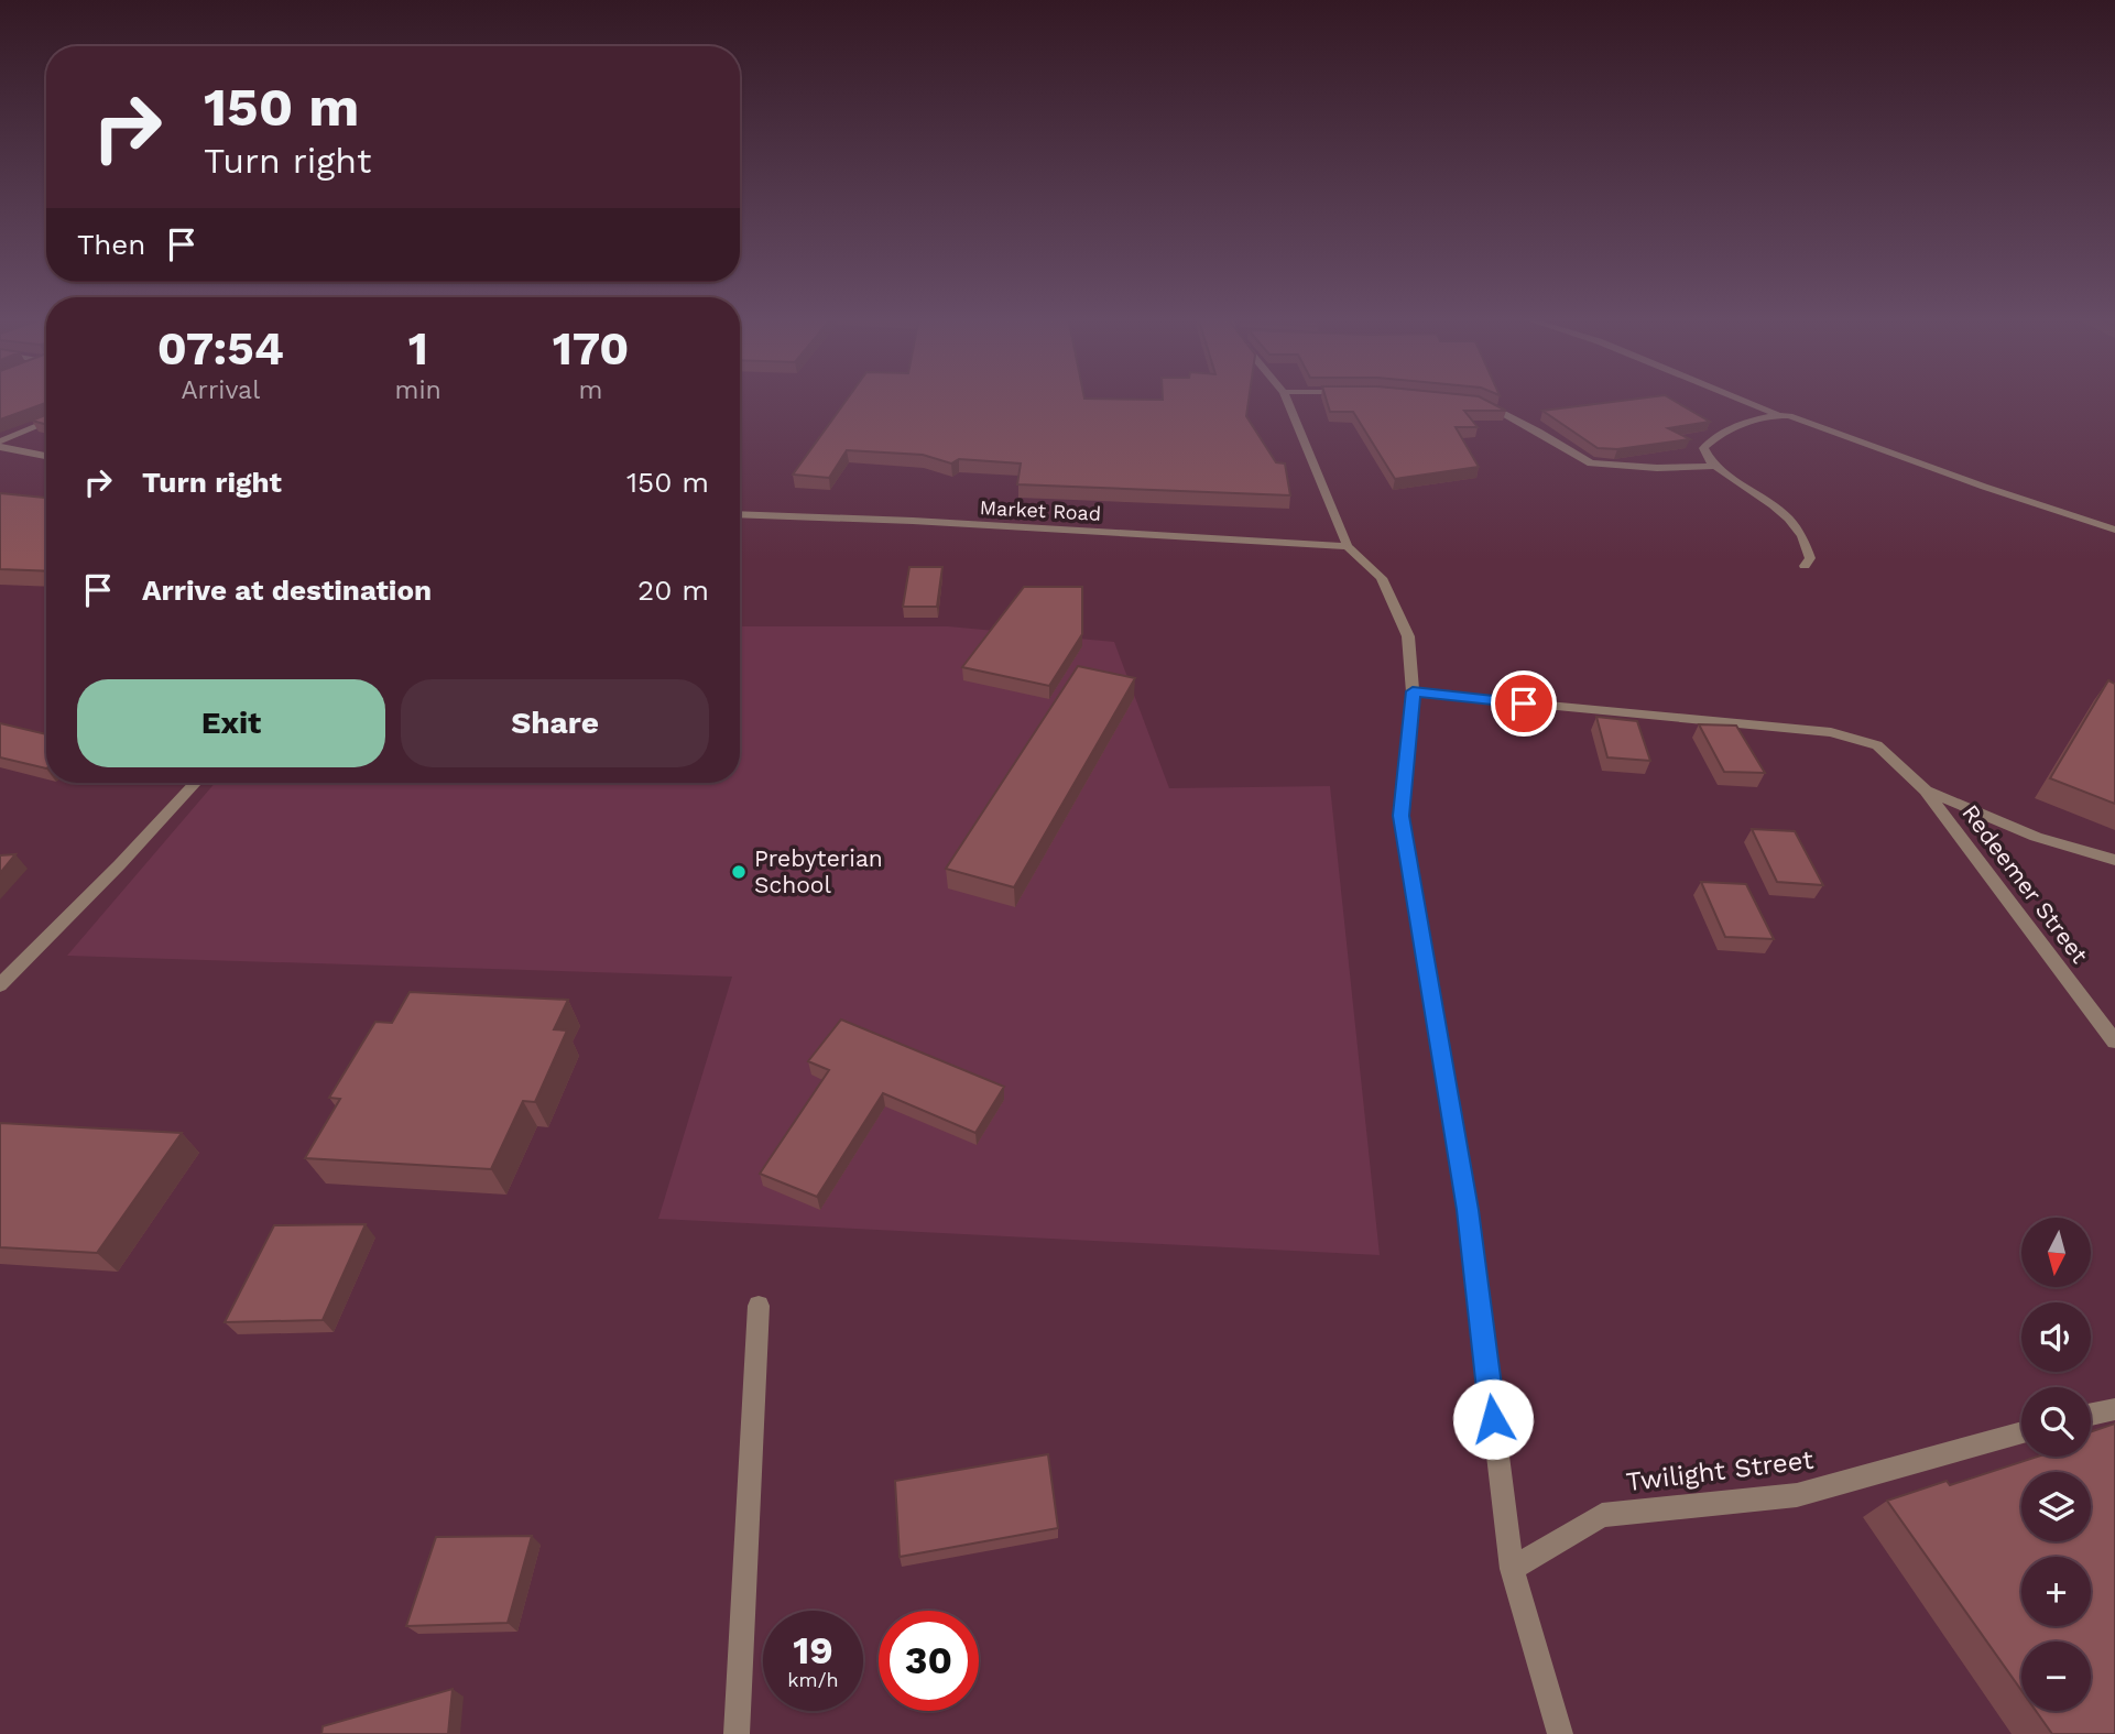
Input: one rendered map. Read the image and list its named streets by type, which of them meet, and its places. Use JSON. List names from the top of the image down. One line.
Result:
{"streets":{"street":["Market Road","Redeemer Street","Twilight Street"]},"places":["Prebyterian School"],"north":"bottom","page":{"turn":["150 m","Turn right"],"then":"Then","eta":["07:54","Arrival","1","min","170","m"],"list":[{"name":"Turn right","value":"150 m"},{"name":"Arrive at destination","value":"20 m"}],"buttons":["Exit","Share"],"map_buttons":["+","−"],"speed":"19 km/h","limit":"30"}}
